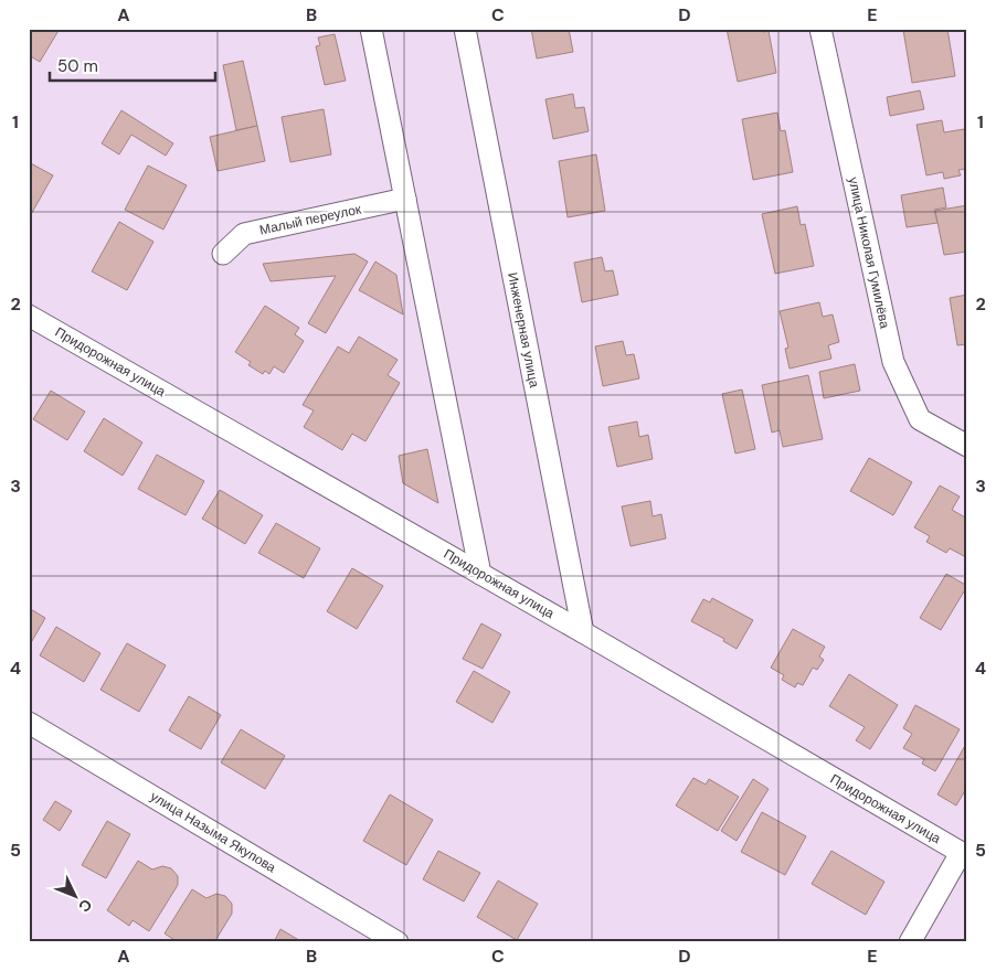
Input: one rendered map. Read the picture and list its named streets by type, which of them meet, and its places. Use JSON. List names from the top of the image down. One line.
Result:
{"streets":{"street":["Малый переулок","улица Николая Гумилёва","Инженерная улица","Придорожная улица","улица Назыма Якупова"]},"crossings":[["Инженерная улица","Придорожная улица"]],"scale_bar":"50 m","north":"bottom right","grid":{"columns":["A","B","C","D","E"],"rows":["1","2","3","4","5"]}}
